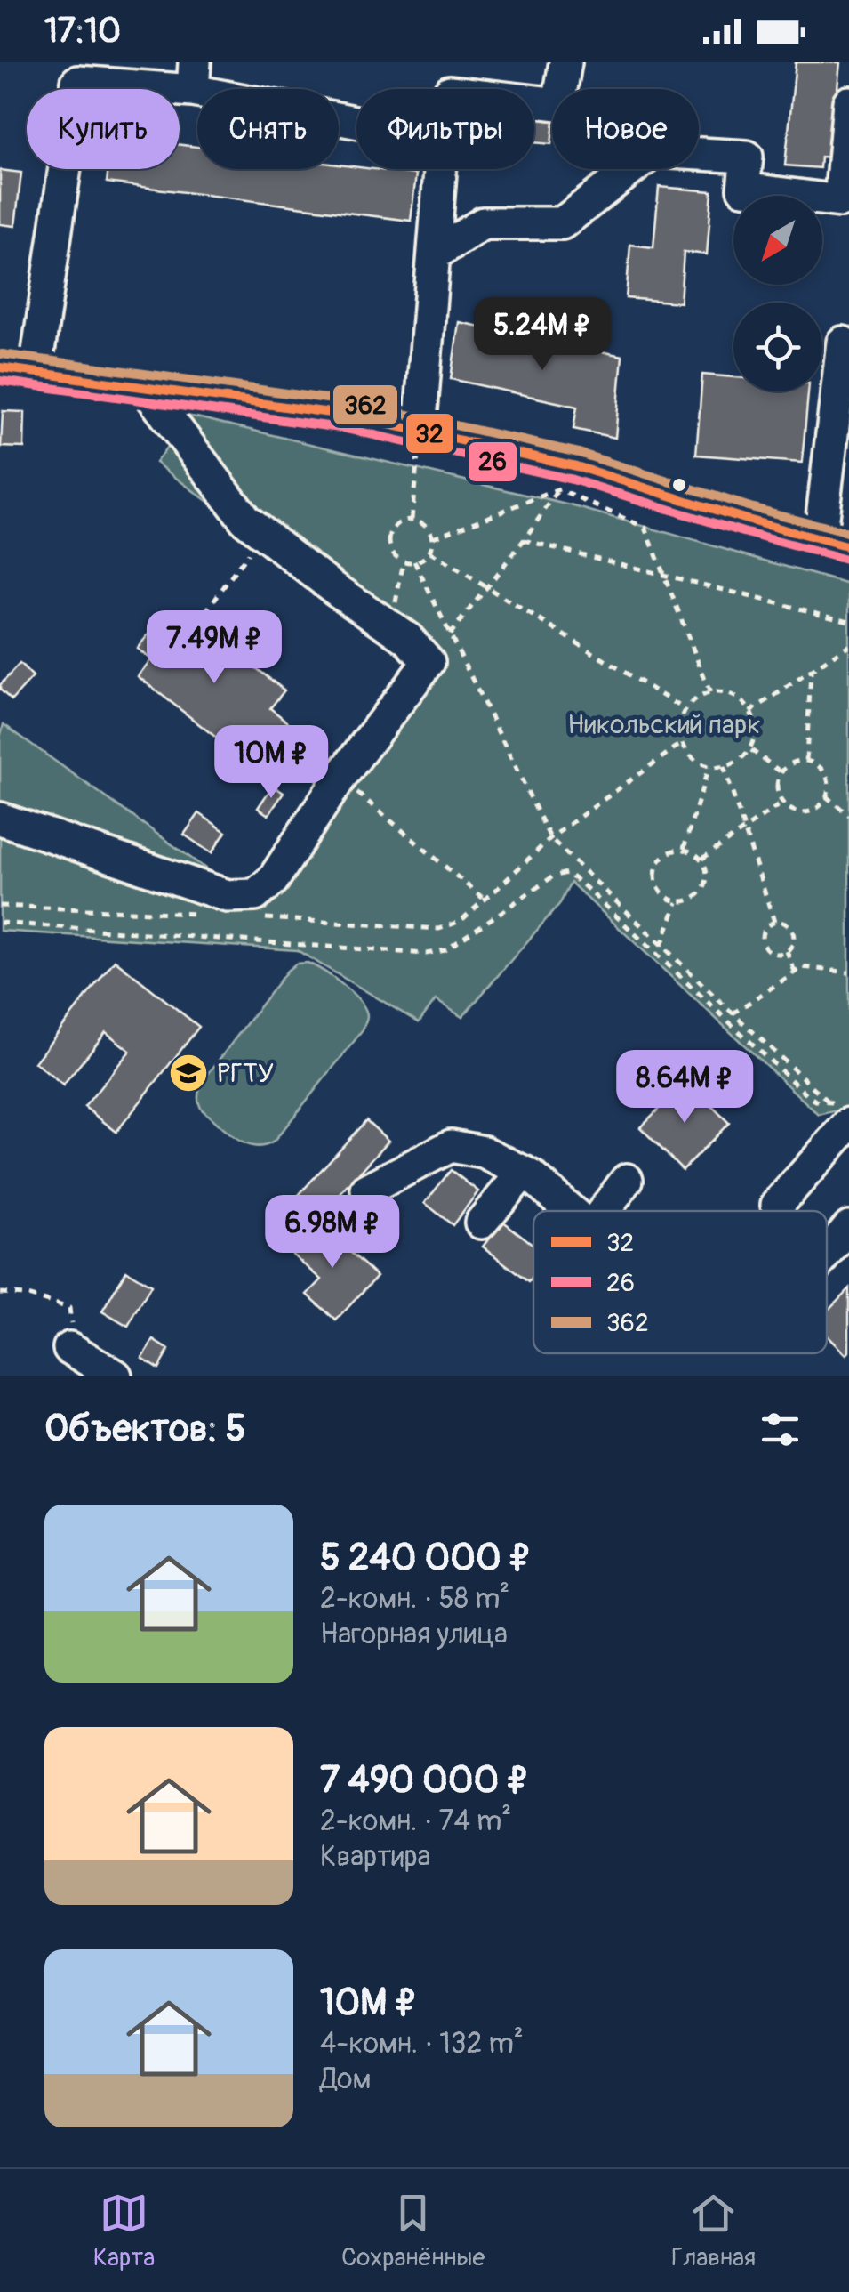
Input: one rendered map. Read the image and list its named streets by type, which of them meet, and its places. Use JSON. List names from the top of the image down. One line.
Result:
{"parks":["Никольский парк"],"places":{"school or university":["РГТУ"]},"lines":["transit line 362","transit line 32","transit line 26"],"legend":["32","26","362"],"north":"bottom left","page":{"status":"17:10","chip":["Купить","Снять","Фильтры","Новое"],"price":["5.24M ₽","7.49M ₽","10M ₽","8.64M ₽","6.98M ₽"],"heading":"Объектов: 5","list":[{"name":"5 240 000 ₽","note":"2-комн. · 58 m² · Нагорная улица"},{"name":"7 490 000 ₽","note":"2-комн. · 74 m² · Квартира"},{"name":"10M ₽","note":"4-комн. · 132 m² · Дом"}],"tabs":["Карта","Сохранённые","Главная"]}}
